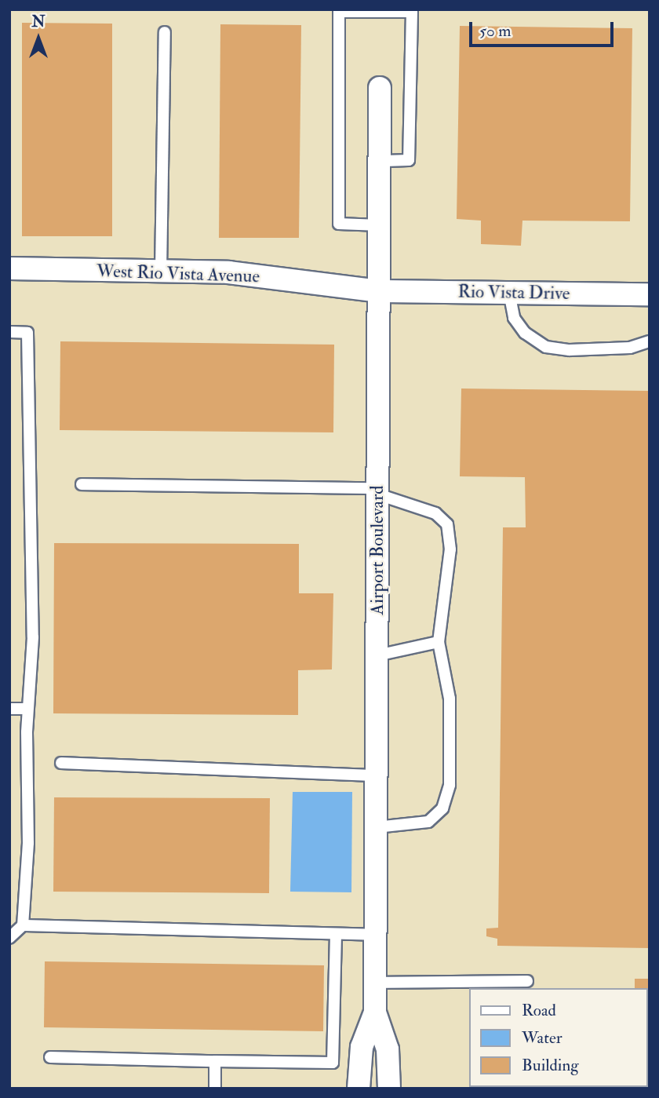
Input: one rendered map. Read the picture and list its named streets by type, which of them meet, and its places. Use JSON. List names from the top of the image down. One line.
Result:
{"streets":{"street":["West Rio Vista Avenue","Rio Vista Drive","Airport Boulevard"]},"crossings":[["West Rio Vista Avenue","Rio Vista Drive"],["West Rio Vista Avenue","Airport Boulevard"],["Rio Vista Drive","Airport Boulevard"]],"legend":["Road","Water","Building"],"scale_bar":"50 m","north":"top"}
